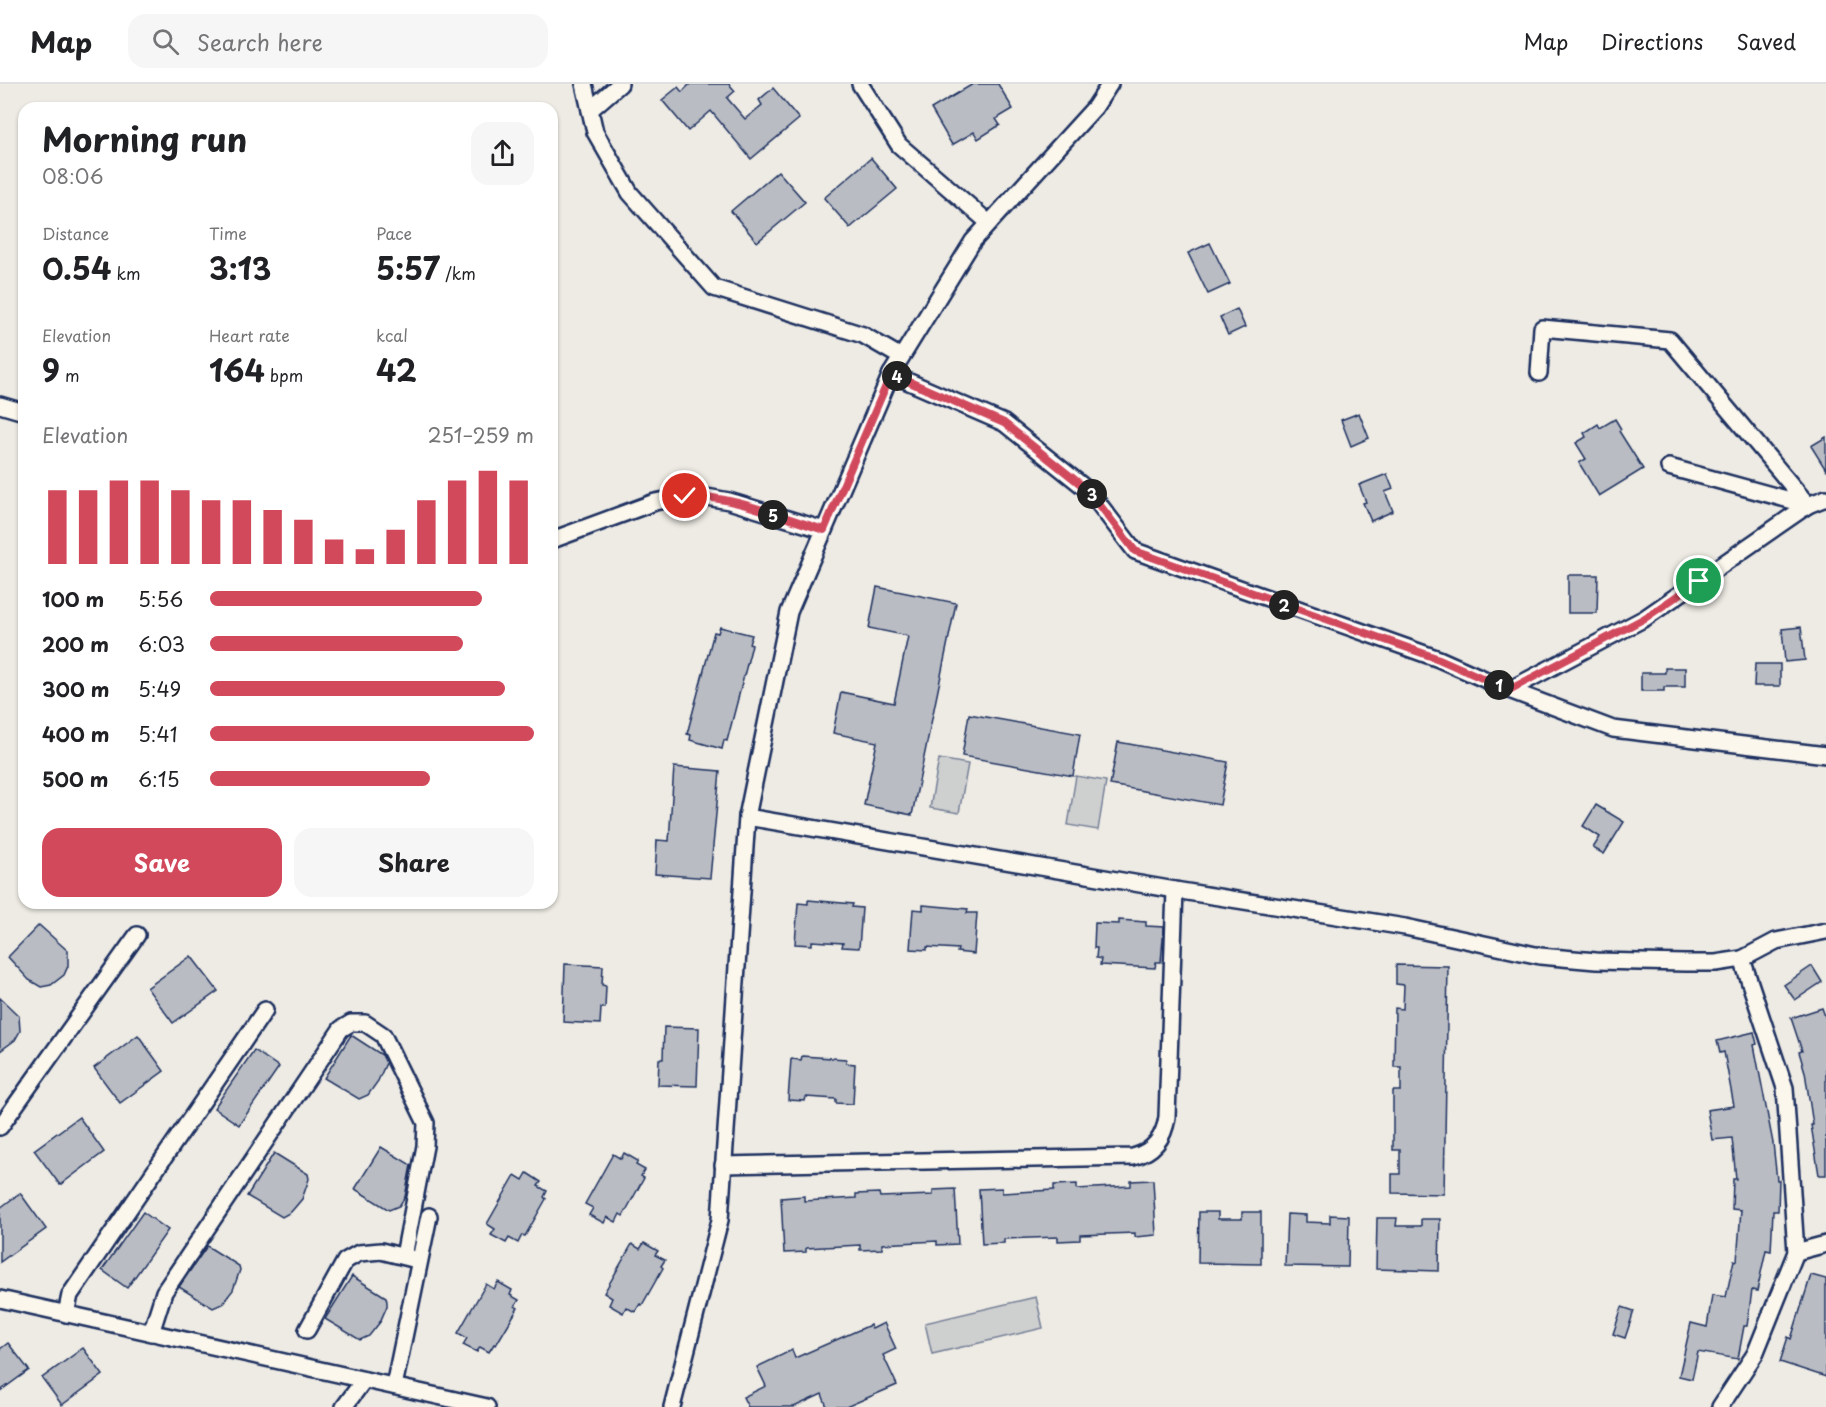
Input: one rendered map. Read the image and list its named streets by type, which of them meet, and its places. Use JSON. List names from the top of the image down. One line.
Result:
{"page":{"header":"Map","search":"Search here","nav":["Map","Directions","Saved"],"heading":["Morning run","08:06"],"stats":[["Distance","0.54 km"],["Time","3:13"],["Pace","5:57 /km"],["Elevation","9 m"],["Heart rate","164 bpm"],["kcal","42"]],"pins":["4","3","5","2","1"],"chart":["Elevation","251–259 m"],"list":[{"name":"100 m","note":"5:56"},{"name":"200 m","note":"6:03"},{"name":"300 m","note":"5:49"},{"name":"400 m","note":"5:41"},{"name":"500 m","note":"6:15"}],"buttons":["Save","Share"]}}
